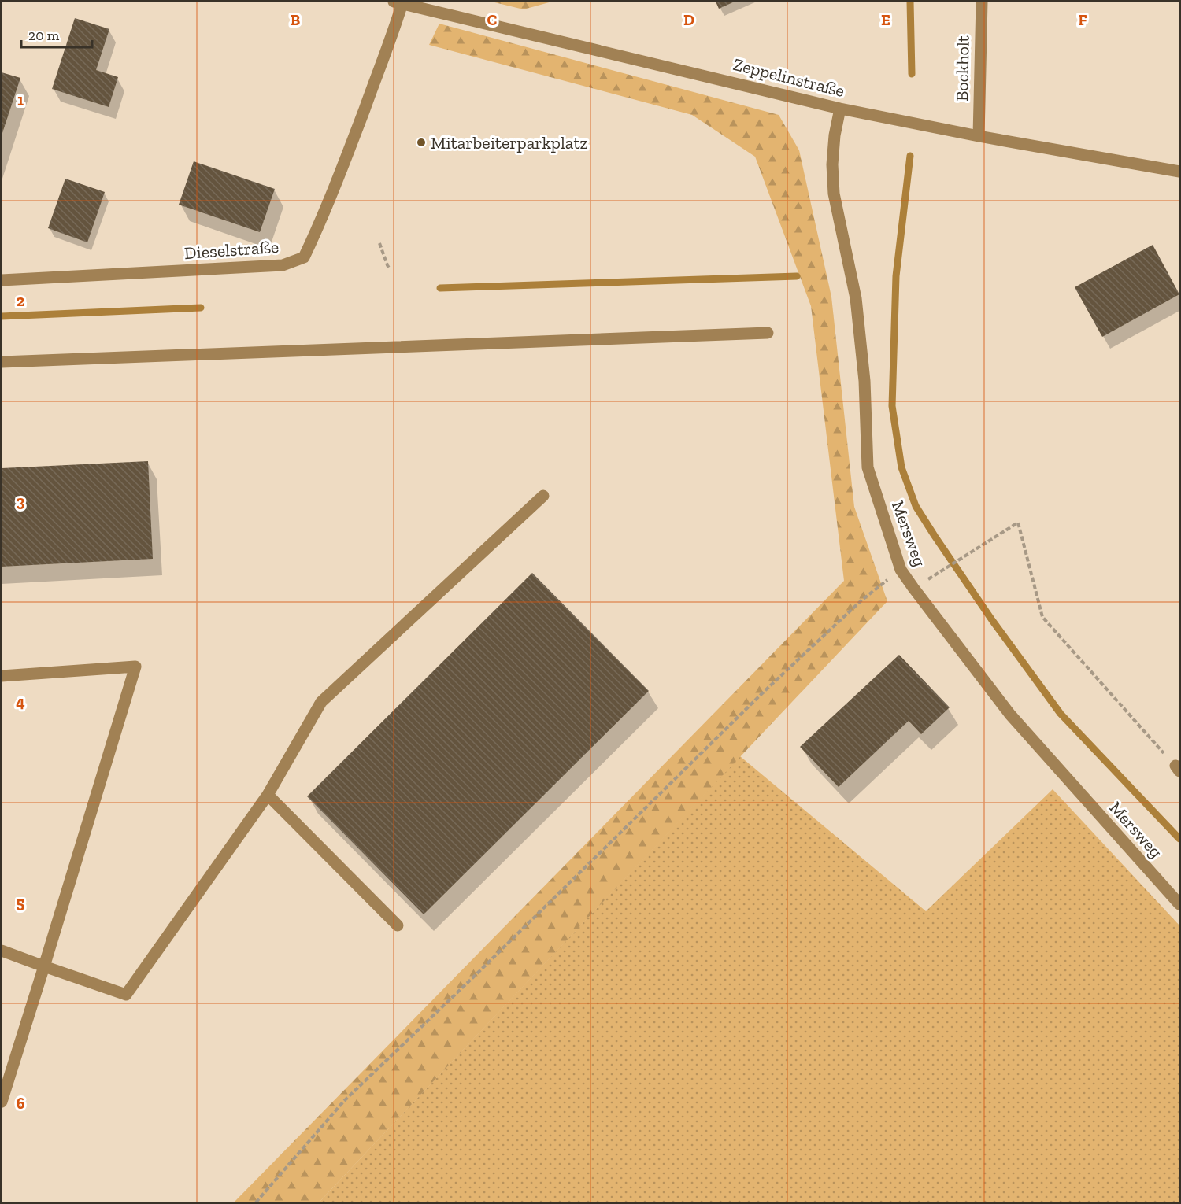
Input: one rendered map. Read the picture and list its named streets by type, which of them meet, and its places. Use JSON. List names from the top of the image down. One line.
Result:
{"streets":{"street":["Bockholt","Zeppelinstraße","Dieselstraße","Mersweg"]},"crossings":[["Bockholt","Zeppelinstraße"],["Zeppelinstraße","Dieselstraße"],["Zeppelinstraße","Mersweg"]],"places":["Mitarbeiterparkplatz"],"scale_bar":"20 m","grid":{"columns":["B","C","D","E","F"],"rows":["1","2","3","4","5","6"]}}
